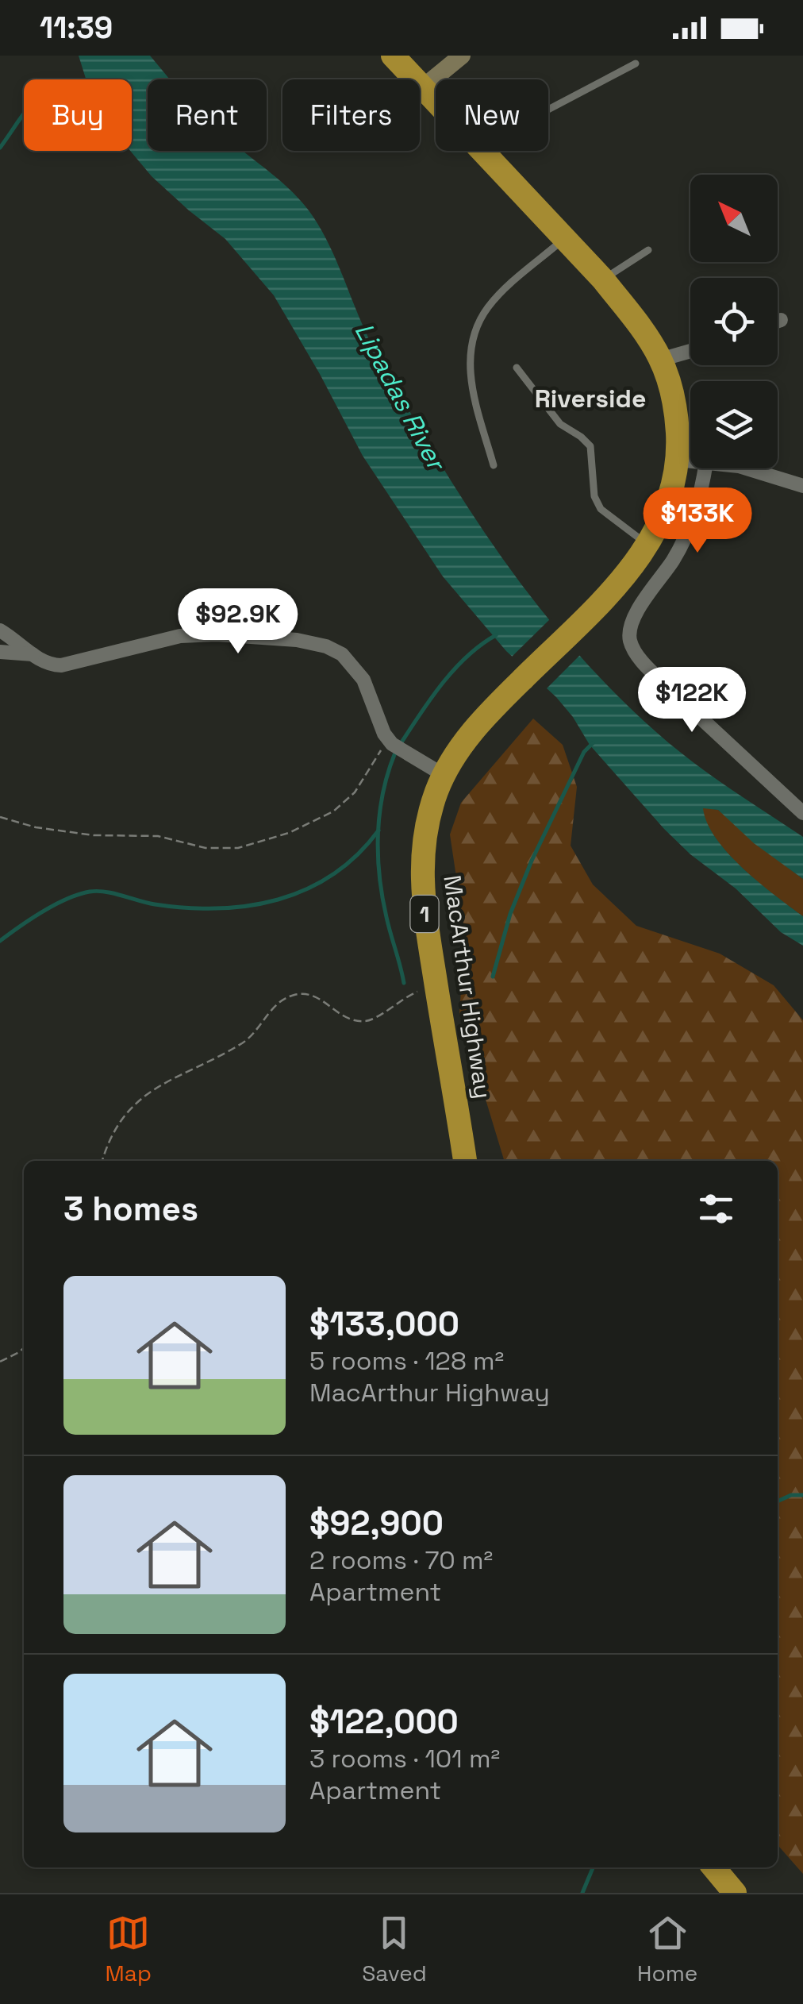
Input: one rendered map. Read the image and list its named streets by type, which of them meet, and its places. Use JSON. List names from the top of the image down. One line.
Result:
{"streets":{"highway":["1","MacArthur Highway"]},"districts":["Riverside"],"water":["Lipadas River"],"north":"top left","page":{"status":"11:39","chip":["Buy","Rent","Filters","New"],"price":["$133K","$92.9K","$122K"],"heading":"3 homes","list":[{"name":"$133,000","note":"5 rooms · 128 m² · MacArthur Highway"},{"name":"$92,900","note":"2 rooms · 70 m² · Apartment"},{"name":"$122,000","note":"3 rooms · 101 m² · Apartment"}],"tabs":["Map","Saved","Home"]}}
